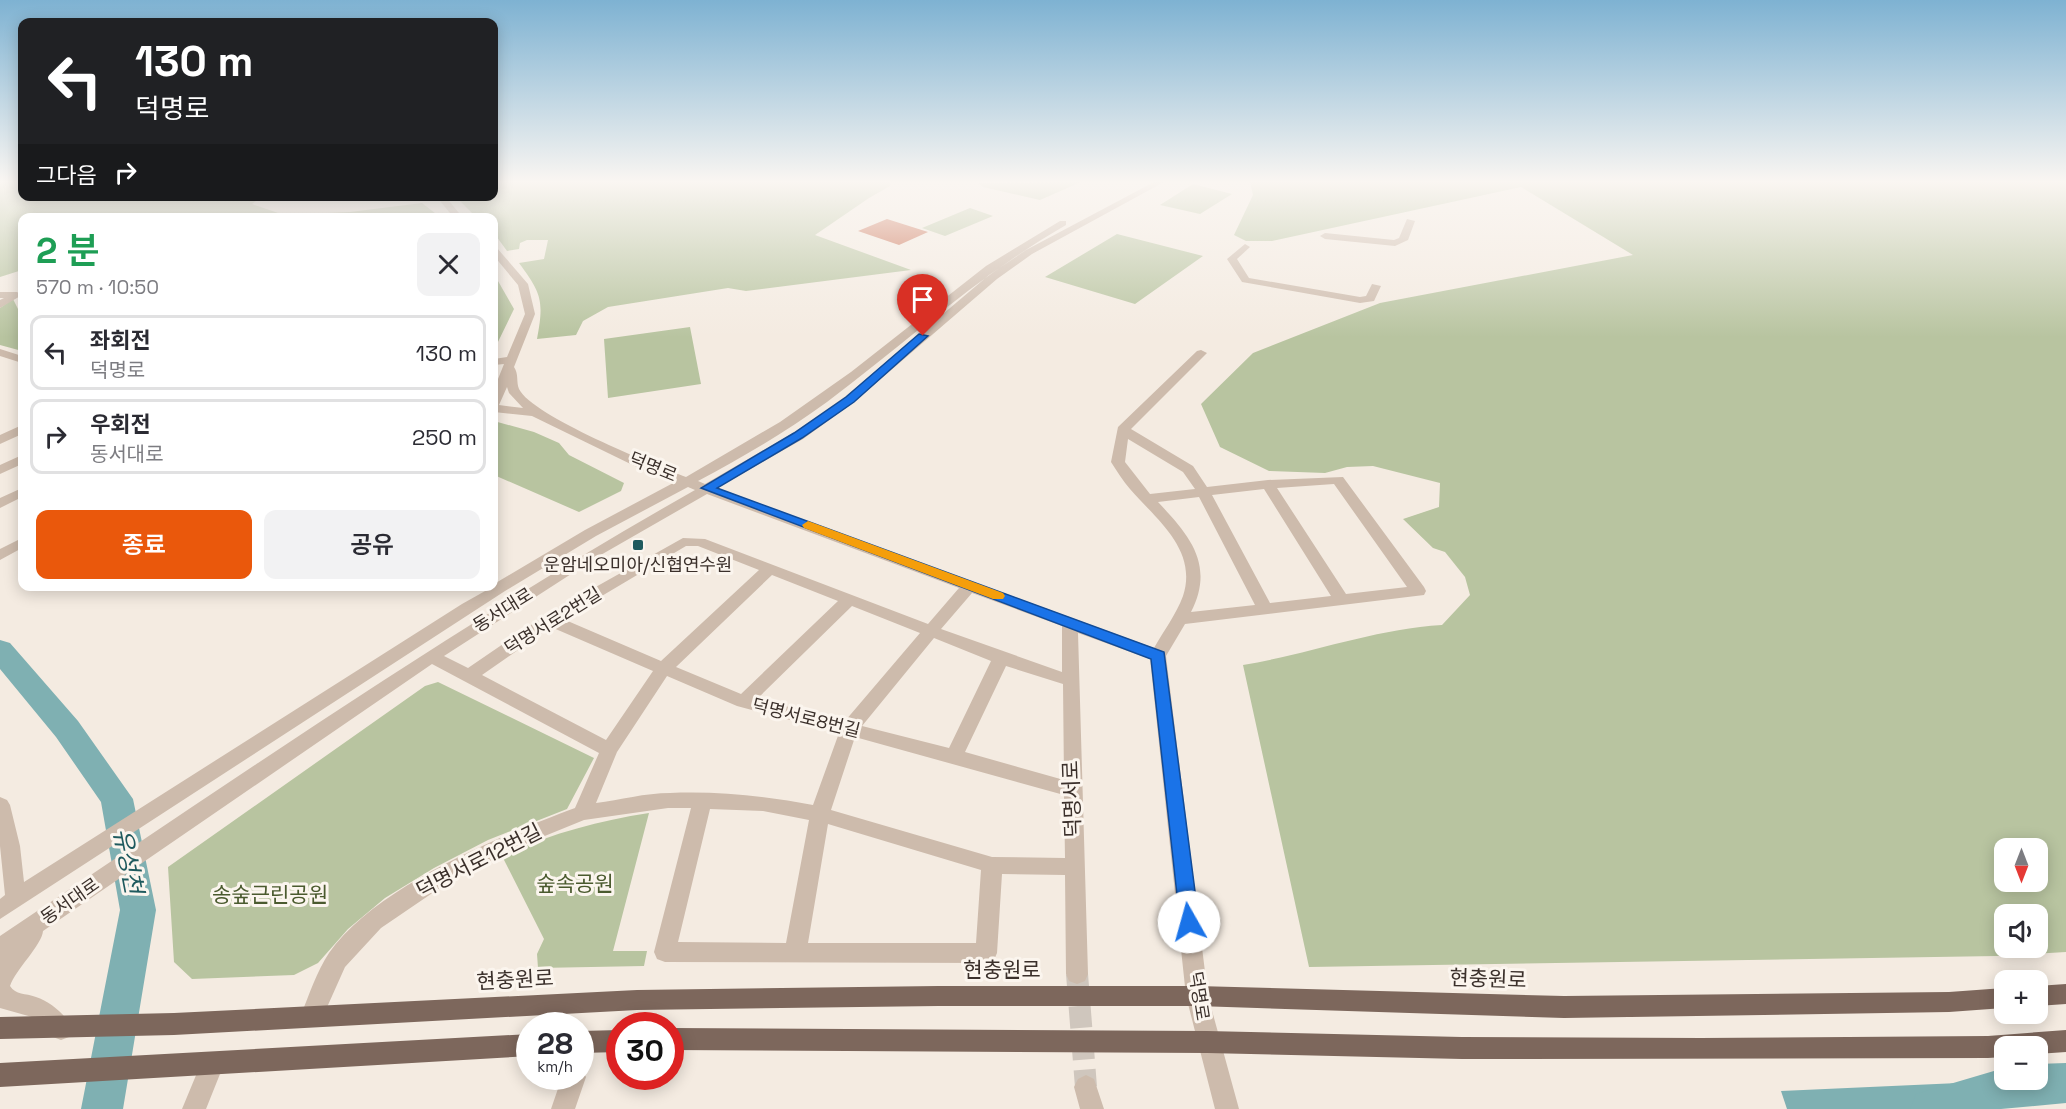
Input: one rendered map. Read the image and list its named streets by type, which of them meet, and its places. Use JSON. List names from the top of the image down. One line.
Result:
{"streets":{"main road":["현충원로"],"street":["덕명로","동서대로","덕명서로2번길","덕명서로8번길","덕명서로","덕명서로12번길"]},"crossings":[["덕명로","동서대로"],["덕명로","덕명서로"],["덕명로","현충원로"],["덕명서로2번길","덕명서로8번길"],["덕명서로2번길","덕명서로"],["덕명서로8번길","덕명서로"],["덕명서로","덕명서로12번길"],["덕명서로12번길","현충원로"]],"water":["유성천"],"parks":["숲속공원","송숲근린공원"],"places":{"transit":["운암네오미아/신협연수원"]},"north":"bottom","page":{"turn":["130 m","덕명로"],"then":"그다음","heading":["2 분","570 m · 10:50"],"list":[{"name":"좌회전","note":"덕명로","value":"130 m"},{"name":"우회전","note":"동서대로","value":"250 m"}],"buttons":["종료","공유"],"map_buttons":["+","−"],"speed":"28 km/h","limit":"30"}}
